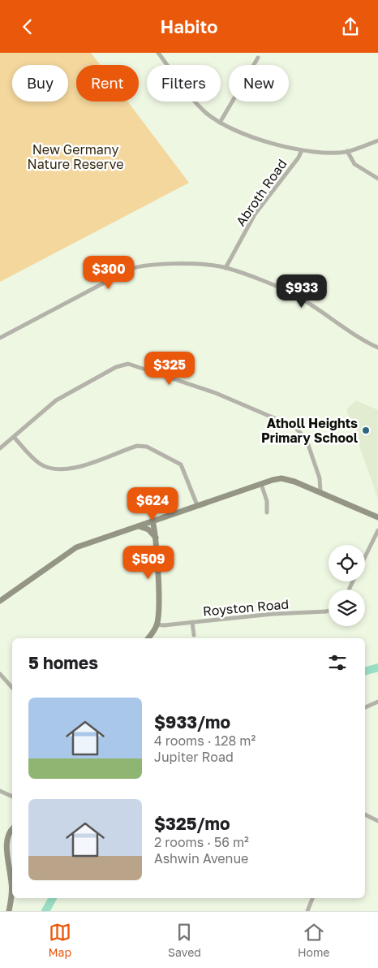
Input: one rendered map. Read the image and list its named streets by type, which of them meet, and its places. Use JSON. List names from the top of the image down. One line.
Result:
{"streets":{"street":["Abroth Road","Royston Road"]},"parks":["New Germany Nature Reserve"],"places":["Atholl Heights Primary School"],"page":{"header":"Habito","chip":["Buy","Rent","Filters","New"],"price":["$300","$933","$325","$624","$509"],"heading":"5 homes","list":[{"name":"$933/mo","note":"4 rooms · 128 m² · Jupiter Road"},{"name":"$325/mo","note":"2 rooms · 56 m² · Ashwin Avenue"}],"tabs":["Map","Saved","Home"]}}
